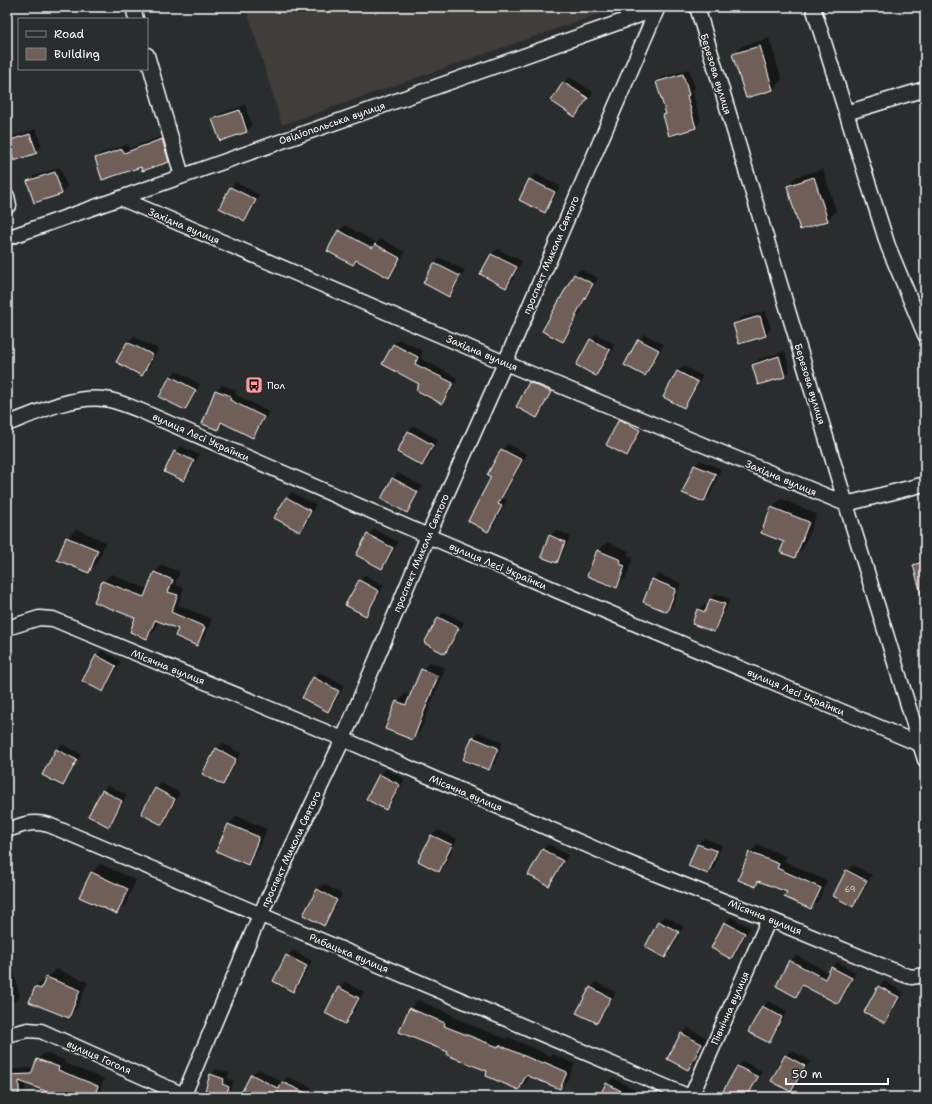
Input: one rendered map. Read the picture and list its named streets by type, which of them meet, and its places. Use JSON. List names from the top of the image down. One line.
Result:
{"streets":{"street":["Березова вулиця","Овідіопольська вулиця","Західна вулиця","проспект Миколи Святого","вулиця Лесі Українки","Місячна вулиця","Рибацька вулиця","Північна вулиця","вулиця Гоголя"]},"crossings":[["Березова вулиця","Західна вулиця"],["Березова вулиця","вулиця Лесі Українки"],["Овідіопольська вулиця","Західна вулиця"],["Овідіопольська вулиця","проспект Миколи Святого"],["Західна вулиця","проспект Миколи Святого"],["проспект Миколи Святого","вулиця Лесі Українки"],["проспект Миколи Святого","Місячна вулиця"],["проспект Миколи Святого","Рибацька вулиця"],["проспект Миколи Святого","вулиця Гоголя"],["Місячна вулиця","Північна вулиця"],["Рибацька вулиця","Північна вулиця"]],"places":{"bus stop":["Пол"]},"house_numbers":["69"],"legend":["Road","Building"],"scale_bar":"50 m"}
